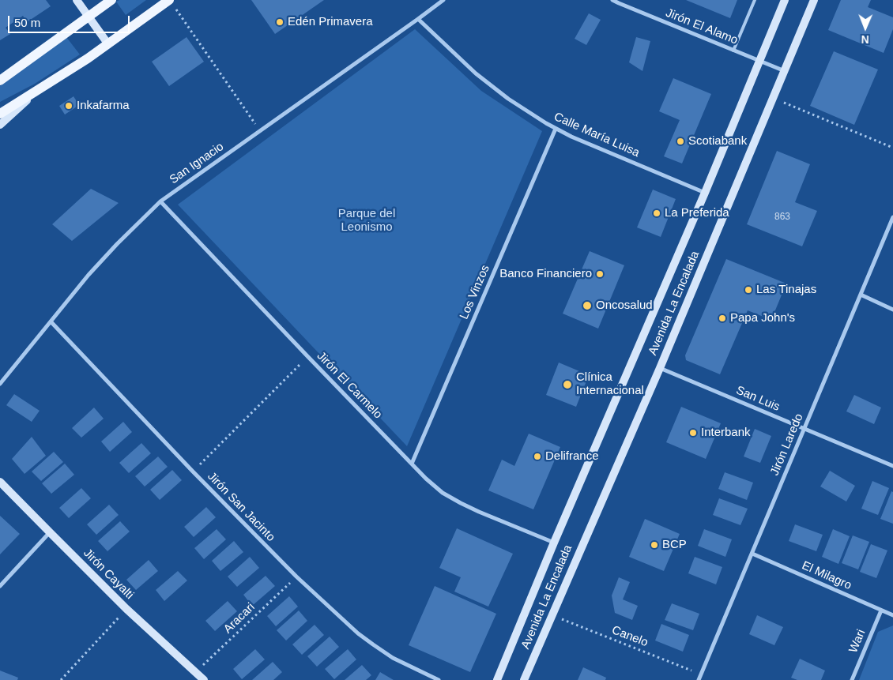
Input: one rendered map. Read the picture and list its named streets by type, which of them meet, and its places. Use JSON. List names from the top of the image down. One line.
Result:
{"streets":{"main road":["Avenida La Encalada","Jirón Cayalti"],"street":["Jirón El Alamo","Calle María Luisa","San Ignacio","Los Vinzos","Jirón El Carmelo","San Luis","Jirón Laredo","Jirón San Jacinto","El Milagro","Wari"],"path":["Aracari","Canelo"]},"crossings":[["Jirón El Alamo","Avenida La Encalada"],["Calle María Luisa","San Ignacio"],["Calle María Luisa","Los Vinzos"],["Calle María Luisa","Avenida La Encalada"],["San Ignacio","Jirón El Carmelo"],["San Ignacio","Jirón San Jacinto"],["Los Vinzos","Jirón El Carmelo"],["Avenida La Encalada","Jirón El Carmelo"],["Avenida La Encalada","San Luis"],["Avenida La Encalada","Canelo"],["San Luis","Jirón Laredo"],["Jirón Laredo","El Milagro"],["Jirón Laredo","Canelo"],["Jirón San Jacinto","Aracari"],["Jirón Cayalti","Aracari"],["El Milagro","Wari"]],"parks":["Parque del Leonismo"],"places":["Edén Primavera","Inkafarma","Scotiabank","La Preferida","Banco Financiero","Las Tinajas","Oncosalud","Papa John's","Clínica Internacional","Interbank","Delifrance","BCP"],"house_numbers":["863"],"scale_bar":"50 m","north":"bottom"}
